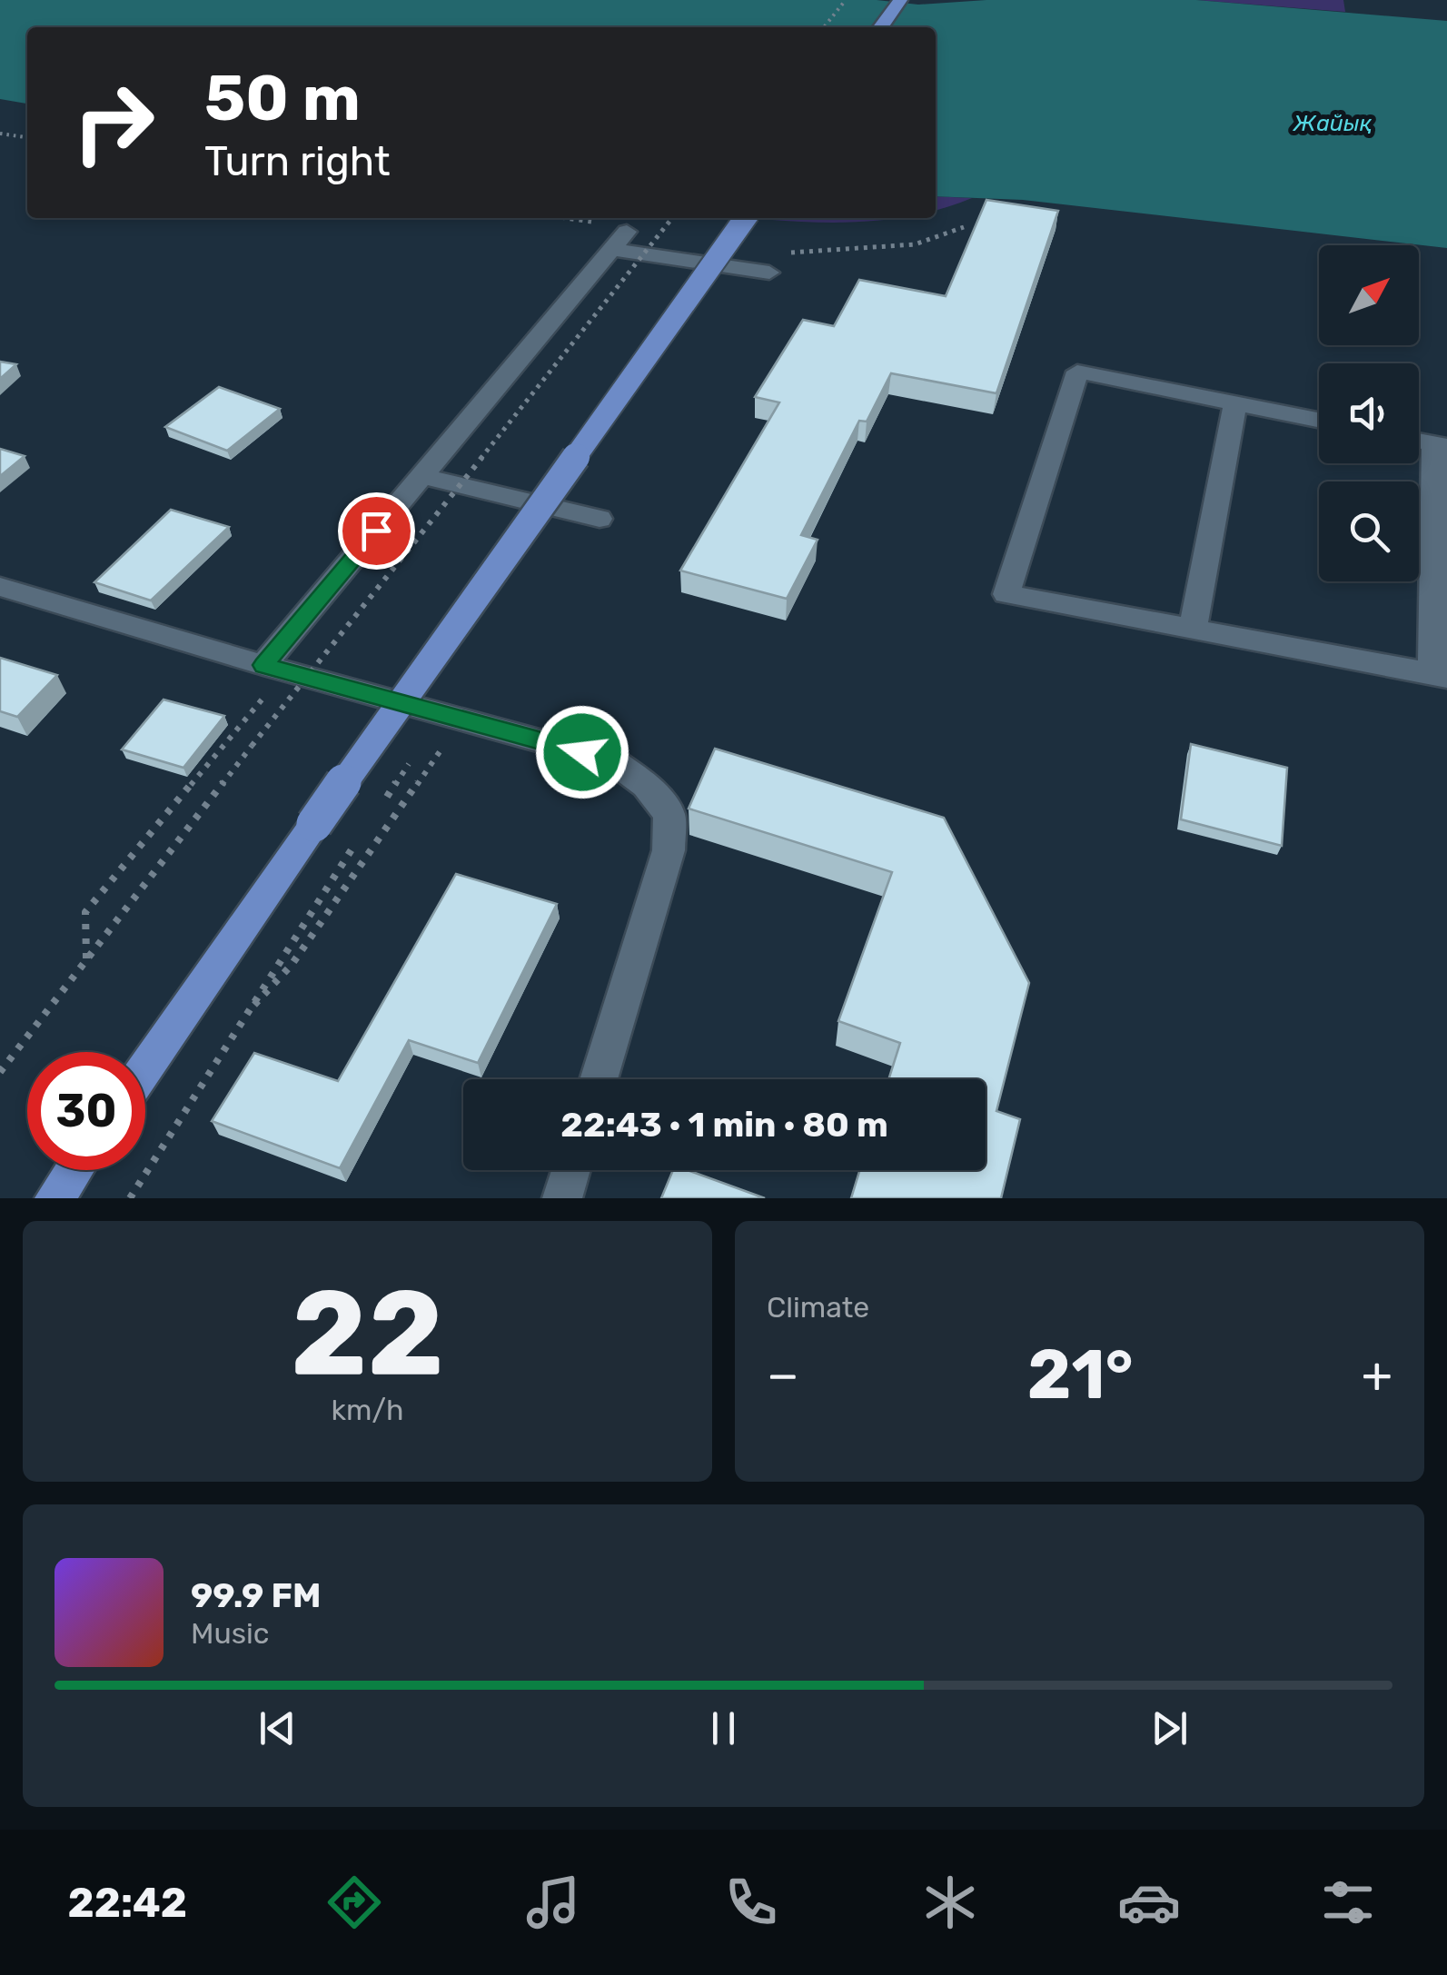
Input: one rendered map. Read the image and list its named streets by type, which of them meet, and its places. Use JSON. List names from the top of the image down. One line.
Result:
{"water":["Жайық"],"north":"top right","page":{"turn":["50 m","Turn right"],"limit":"30","trip":"22:43 · 1 min · 80 m","tile":[["22","km/h"],"Climate"],"heat":["−","21°","+"],"song":["99.9 FM","Music"],"tabs":"22:42"}}
